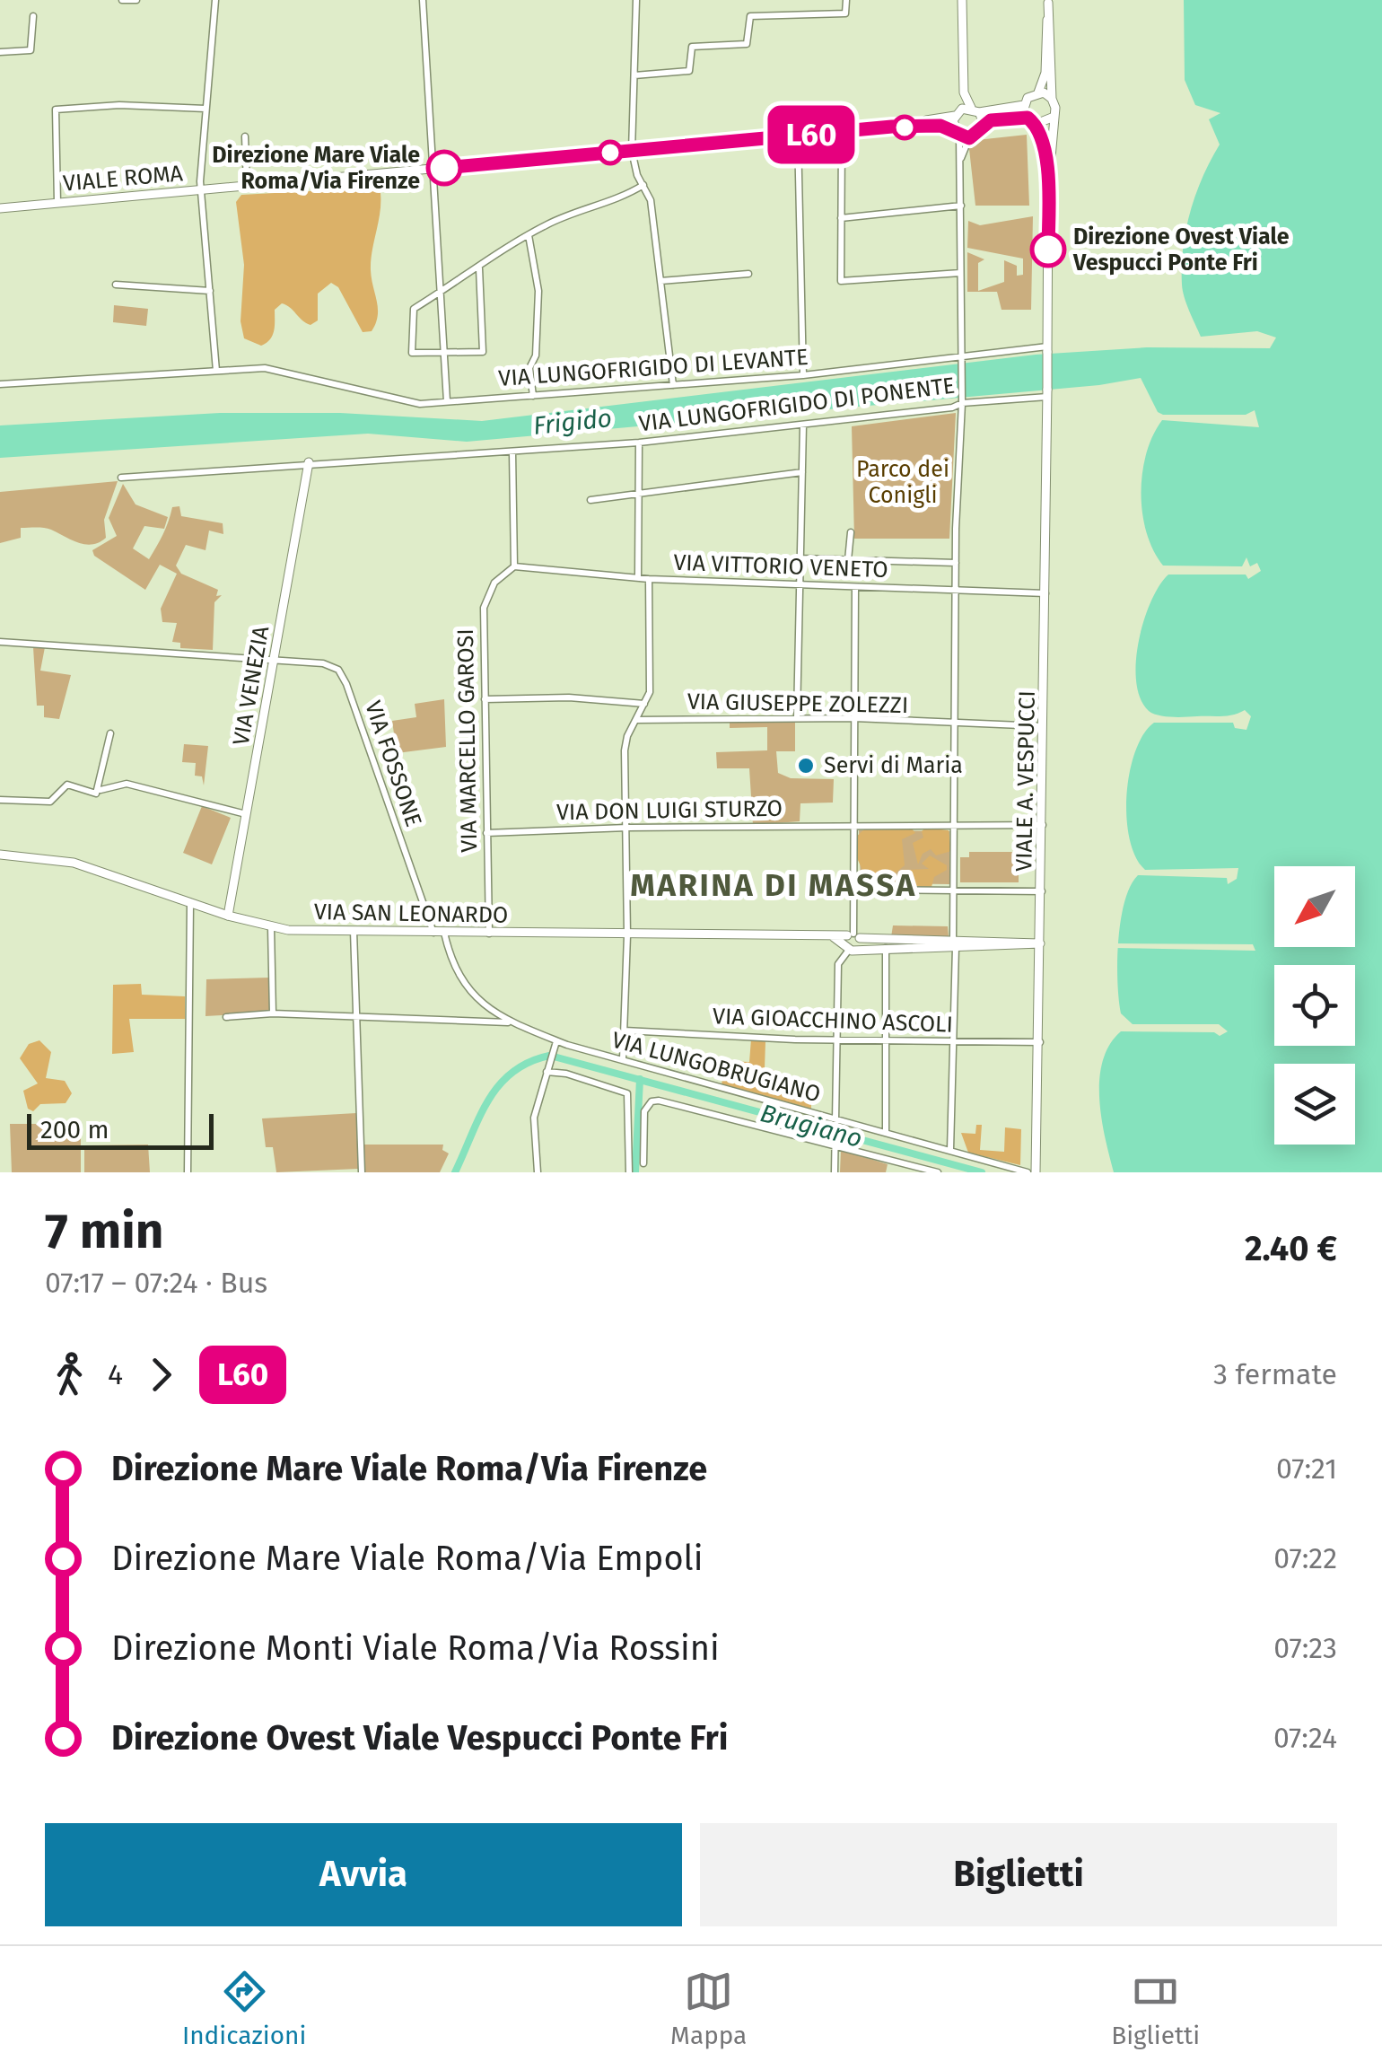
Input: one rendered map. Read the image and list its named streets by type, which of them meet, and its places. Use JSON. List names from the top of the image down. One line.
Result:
{"streets":{"main road":["VIALE ROMA","VIA VENEZIA","VIALE A. VESPUCCI","VIA SAN LEONARDO"],"street":["VIA LUNGOFRIGIDO DI LEVANTE","VIA LUNGOFRIGIDO DI PONENTE","VIA VITTORIO VENETO","VIA GIUSEPPE ZOLEZZI","VIA MARCELLO GAROSI","VIA FOSSONE","VIA DON LUIGI STURZO","VIA GIOACCHINO ASCOLI","VIA LUNGOBRUGIANO"]},"crossings":[["VIA LUNGOFRIGIDO DI LEVANTE","VIALE A. VESPUCCI"],["VIA LUNGOFRIGIDO DI PONENTE","VIA VENEZIA"],["VIA LUNGOFRIGIDO DI PONENTE","VIALE A. VESPUCCI"],["VIA VITTORIO VENETO","VIA MARCELLO GAROSI"],["VIA VITTORIO VENETO","VIALE A. VESPUCCI"],["VIA VENEZIA","VIA FOSSONE"],["VIA VENEZIA","VIA SAN LEONARDO"],["VIA GIUSEPPE ZOLEZZI","VIALE A. VESPUCCI"],["VIA MARCELLO GAROSI","VIA DON LUIGI STURZO"],["VIA MARCELLO GAROSI","VIA SAN LEONARDO"],["VIA FOSSONE","VIA SAN LEONARDO"],["VIALE A. VESPUCCI","VIA DON LUIGI STURZO"],["VIALE A. VESPUCCI","VIA GIOACCHINO ASCOLI"],["VIA SAN LEONARDO","VIA LUNGOBRUGIANO"]],"districts":["MARINA DI MASSA"],"water":["Frigido","Brugiano"],"parks":["Parco dei Conigli"],"places":["Direzione Mare Viale Roma/Via Firenze","Direzione Ovest Viale Vespucci Ponte Fri","Servi di Maria"],"lines":["bus line L60"],"scale_bar":"200 m","north":"bottom left","page":{"on_map":"L60","scale":"200 m","heading":["7 min","07:17 – 07:24 · Bus","2.40 €"],"legs":["4","L60","3 fermate"],"list":[{"name":"Direzione Mare Viale Roma/Via Firenze","value":"07:21"},{"name":"Direzione Mare Viale Roma/Via Empoli","value":"07:22"},{"name":"Direzione Monti Viale Roma/Via Rossini","value":"07:23"},{"name":"Direzione Ovest Viale Vespucci Ponte Fri","value":"07:24"}],"buttons":["Avvia","Biglietti"],"tabs":["Indicazioni","Mappa","Biglietti"]}}
